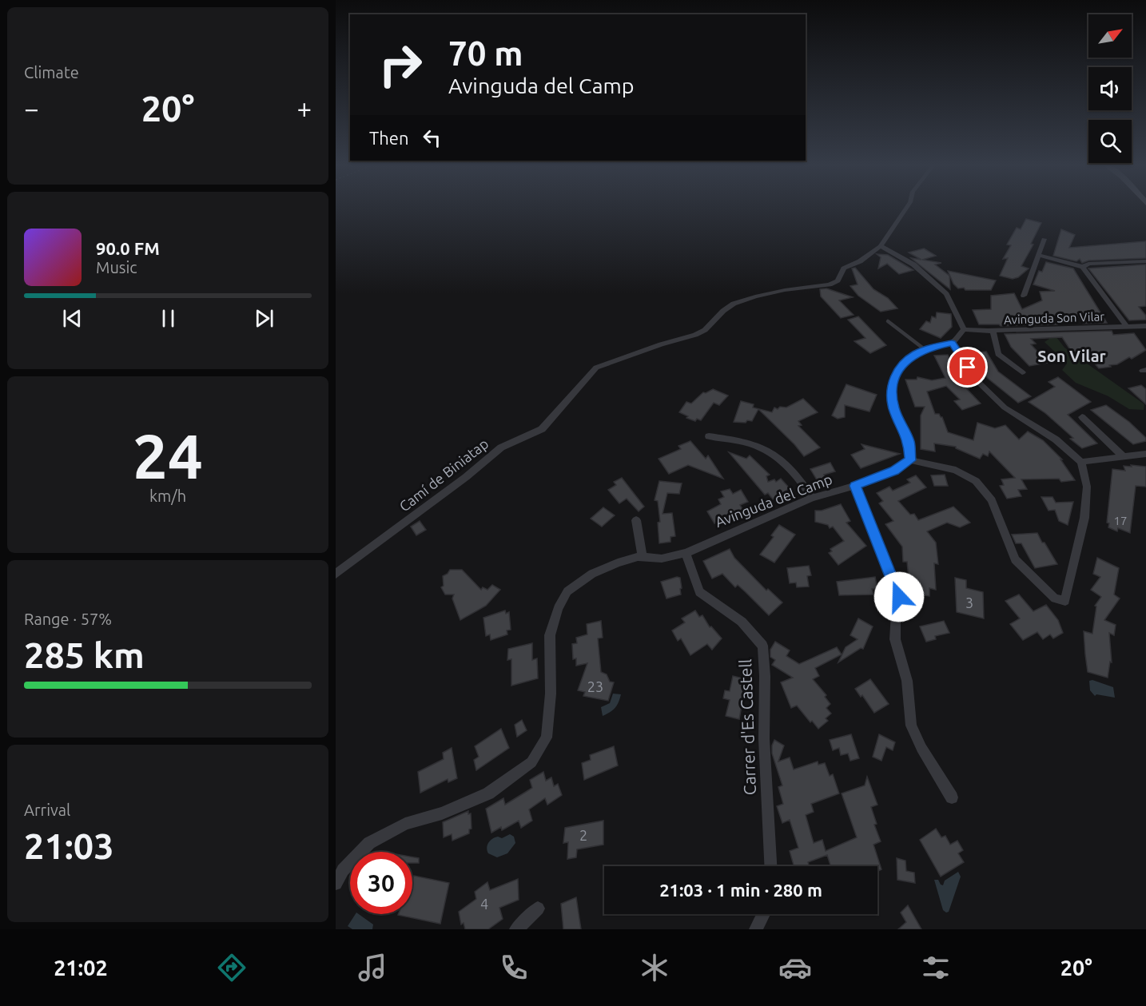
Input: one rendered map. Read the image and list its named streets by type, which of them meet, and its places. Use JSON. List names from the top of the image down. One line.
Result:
{"streets":{"street":["Avinguda Son Vilar","Camí de Biniatap","Avinguda del Camp","Carrer d'Es Castell"]},"crossings":[["Avinguda del Camp","Carrer d'Es Castell"]],"districts":["Son Vilar"],"house_numbers":["17","3","23","2","4"],"north":"top right","page":{"tile":["Climate",["24","km/h"],["Range · 57%","285 km"],["Arrival","21:03"]],"turn":["70 m","Avinguda del Camp"],"heat":["−","20°","+"],"then":"Then","song":["90.0 FM","Music"],"limit":"30","trip":"21:03 · 1 min · 280 m","tabs":["21:02","20°"]}}
